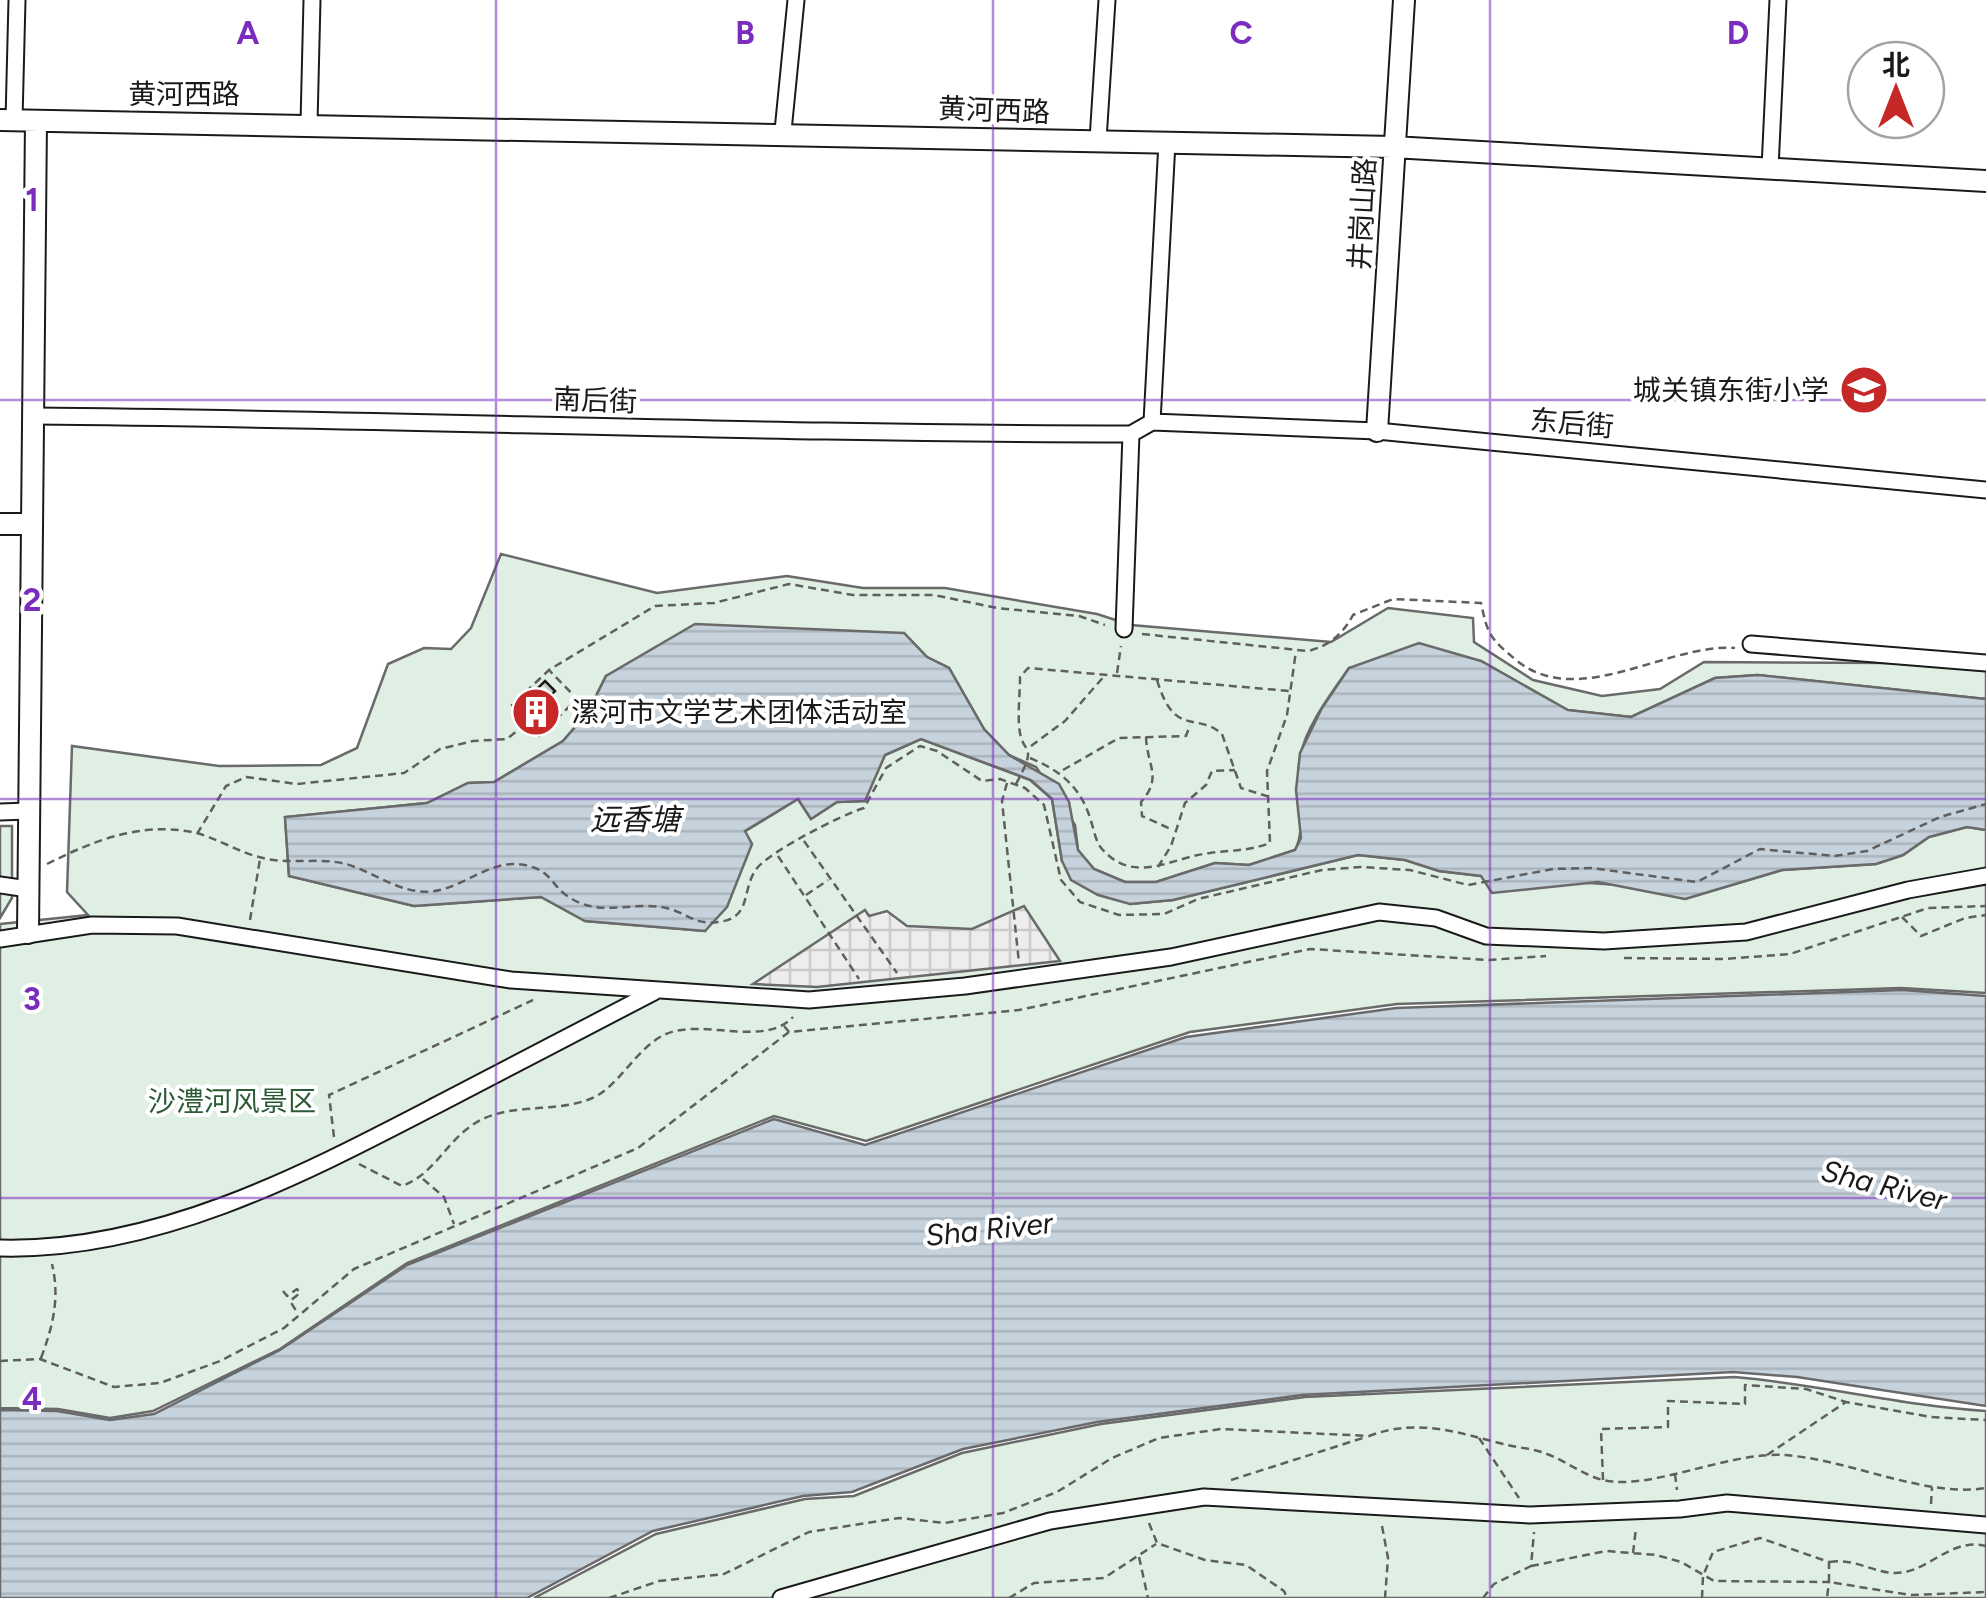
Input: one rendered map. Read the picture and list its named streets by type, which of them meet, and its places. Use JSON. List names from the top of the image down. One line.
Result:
{"streets":{"street":["黄河西路","井岗山路","南后街","东后街"]},"crossings":[["黄河西路","井岗山路"],["井岗山路","东后街"],["南后街","东后街"]],"water":["远香塘","Sha River"],"parks":["沙澧河风景区"],"places":{"school or university":["城关镇东街小学"],"building":["漯河市文学艺术团体活动室"]},"north":"top","grid":{"columns":["A","B","C","D"],"rows":["1","2","3","4"]}}
